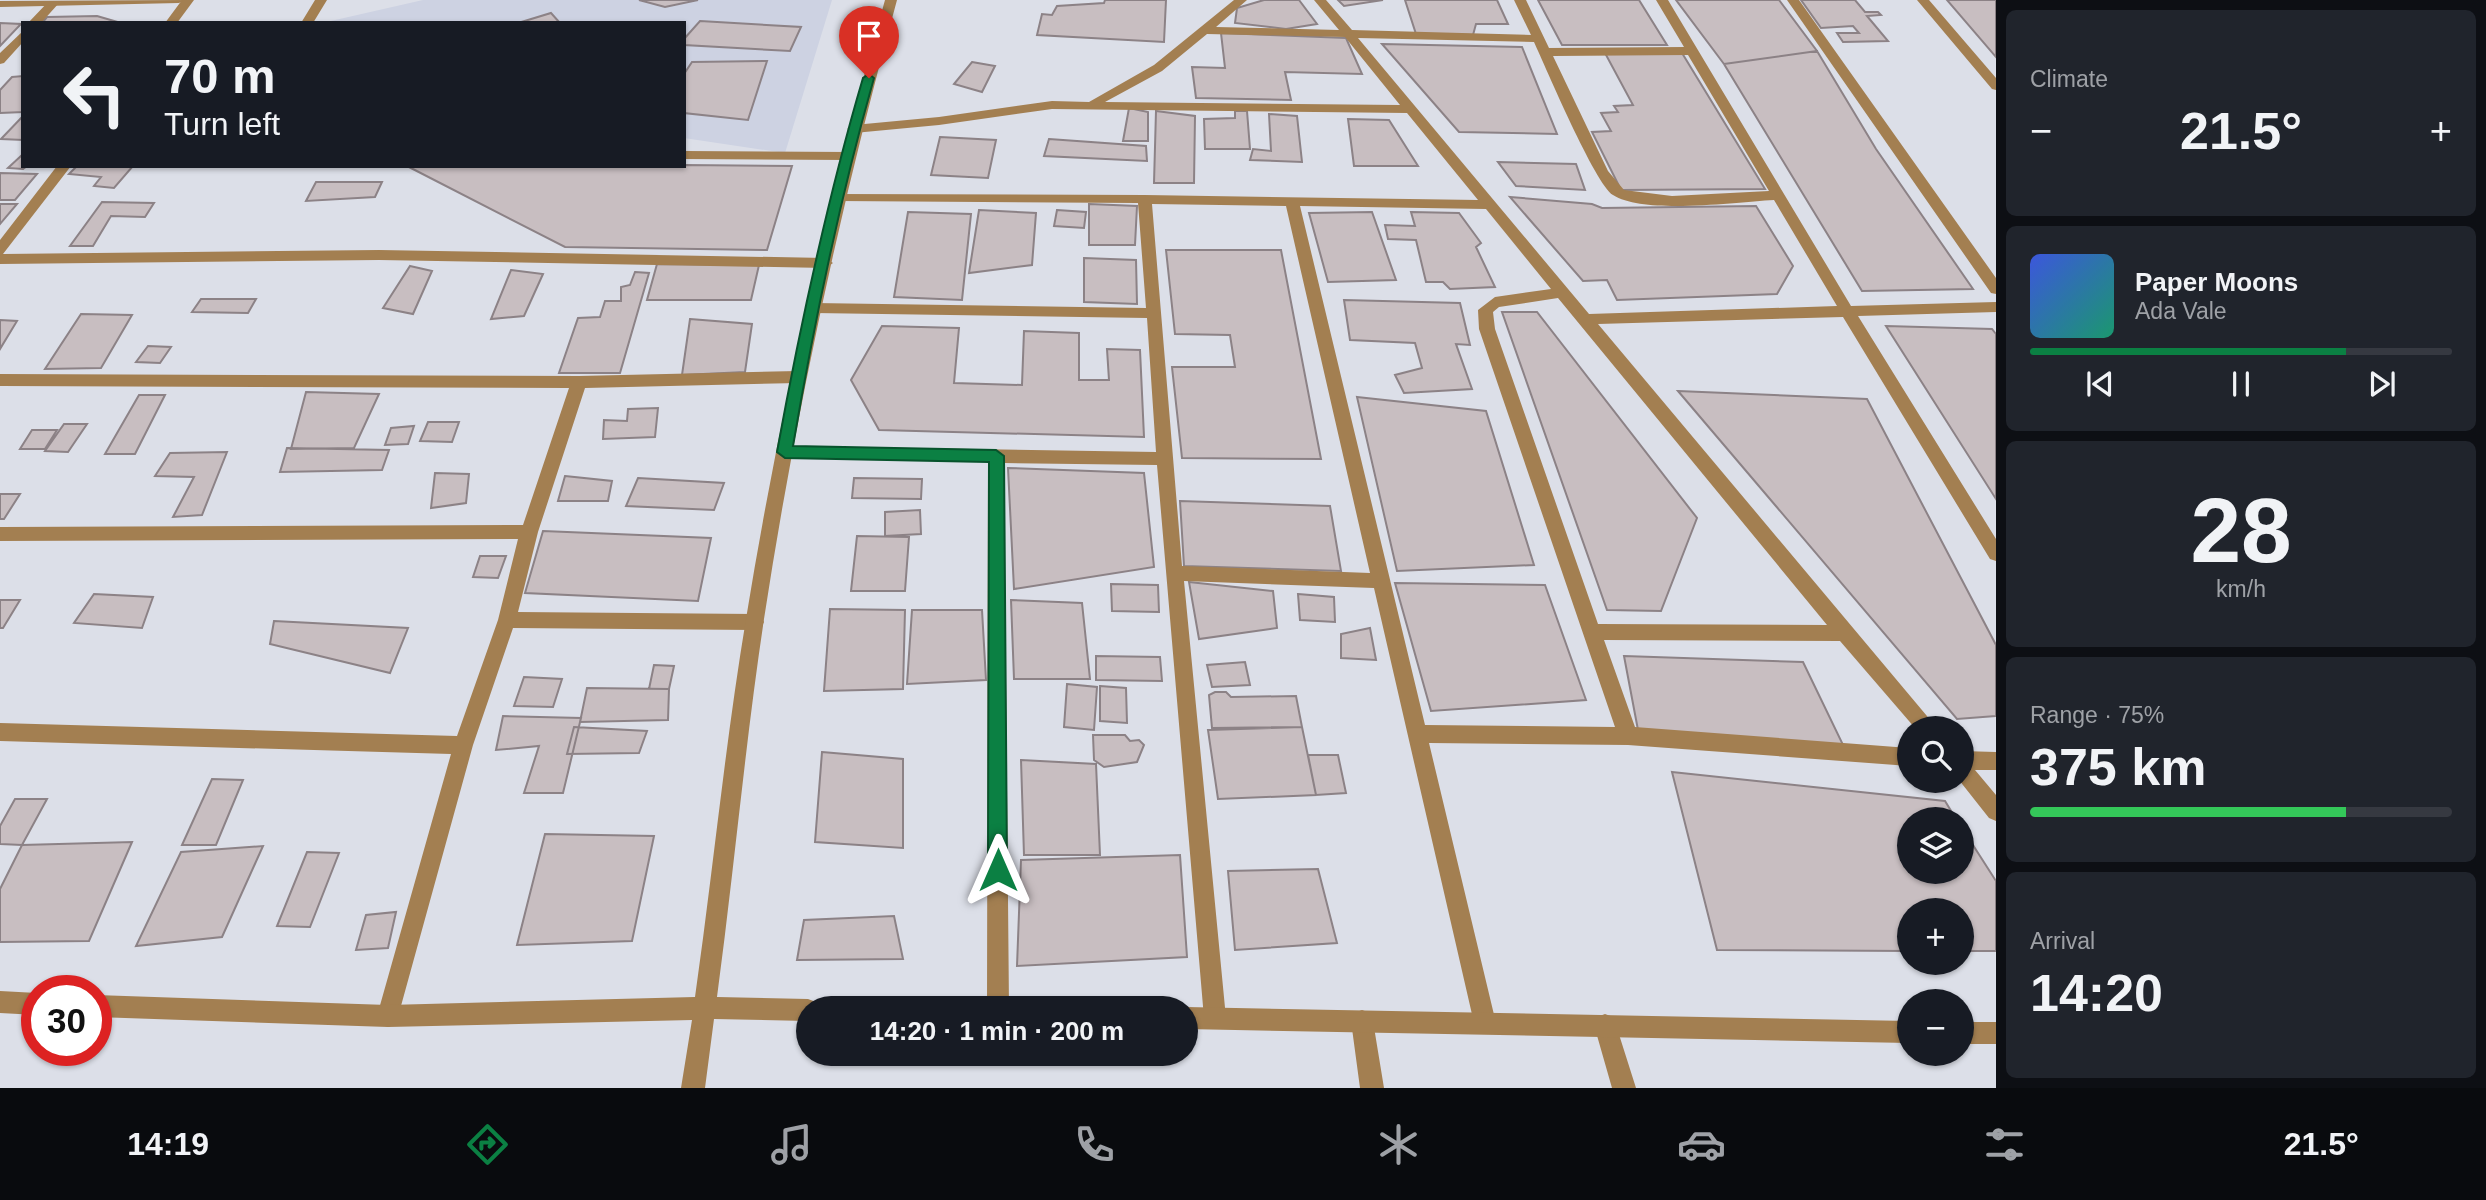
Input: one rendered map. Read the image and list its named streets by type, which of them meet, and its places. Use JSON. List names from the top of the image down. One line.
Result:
{"page":{"tile":["Climate",["28","km/h"],["Range · 75%","375 km"],["Arrival","14:20"]],"turn":["70 m","Turn left"],"heat":["−","21.5°","+"],"song":["Paper Moons","Ada Vale"],"map_buttons":["+","−"],"limit":"30","trip":"14:20 · 1 min · 200 m","tabs":["14:19","21.5°"]}}
